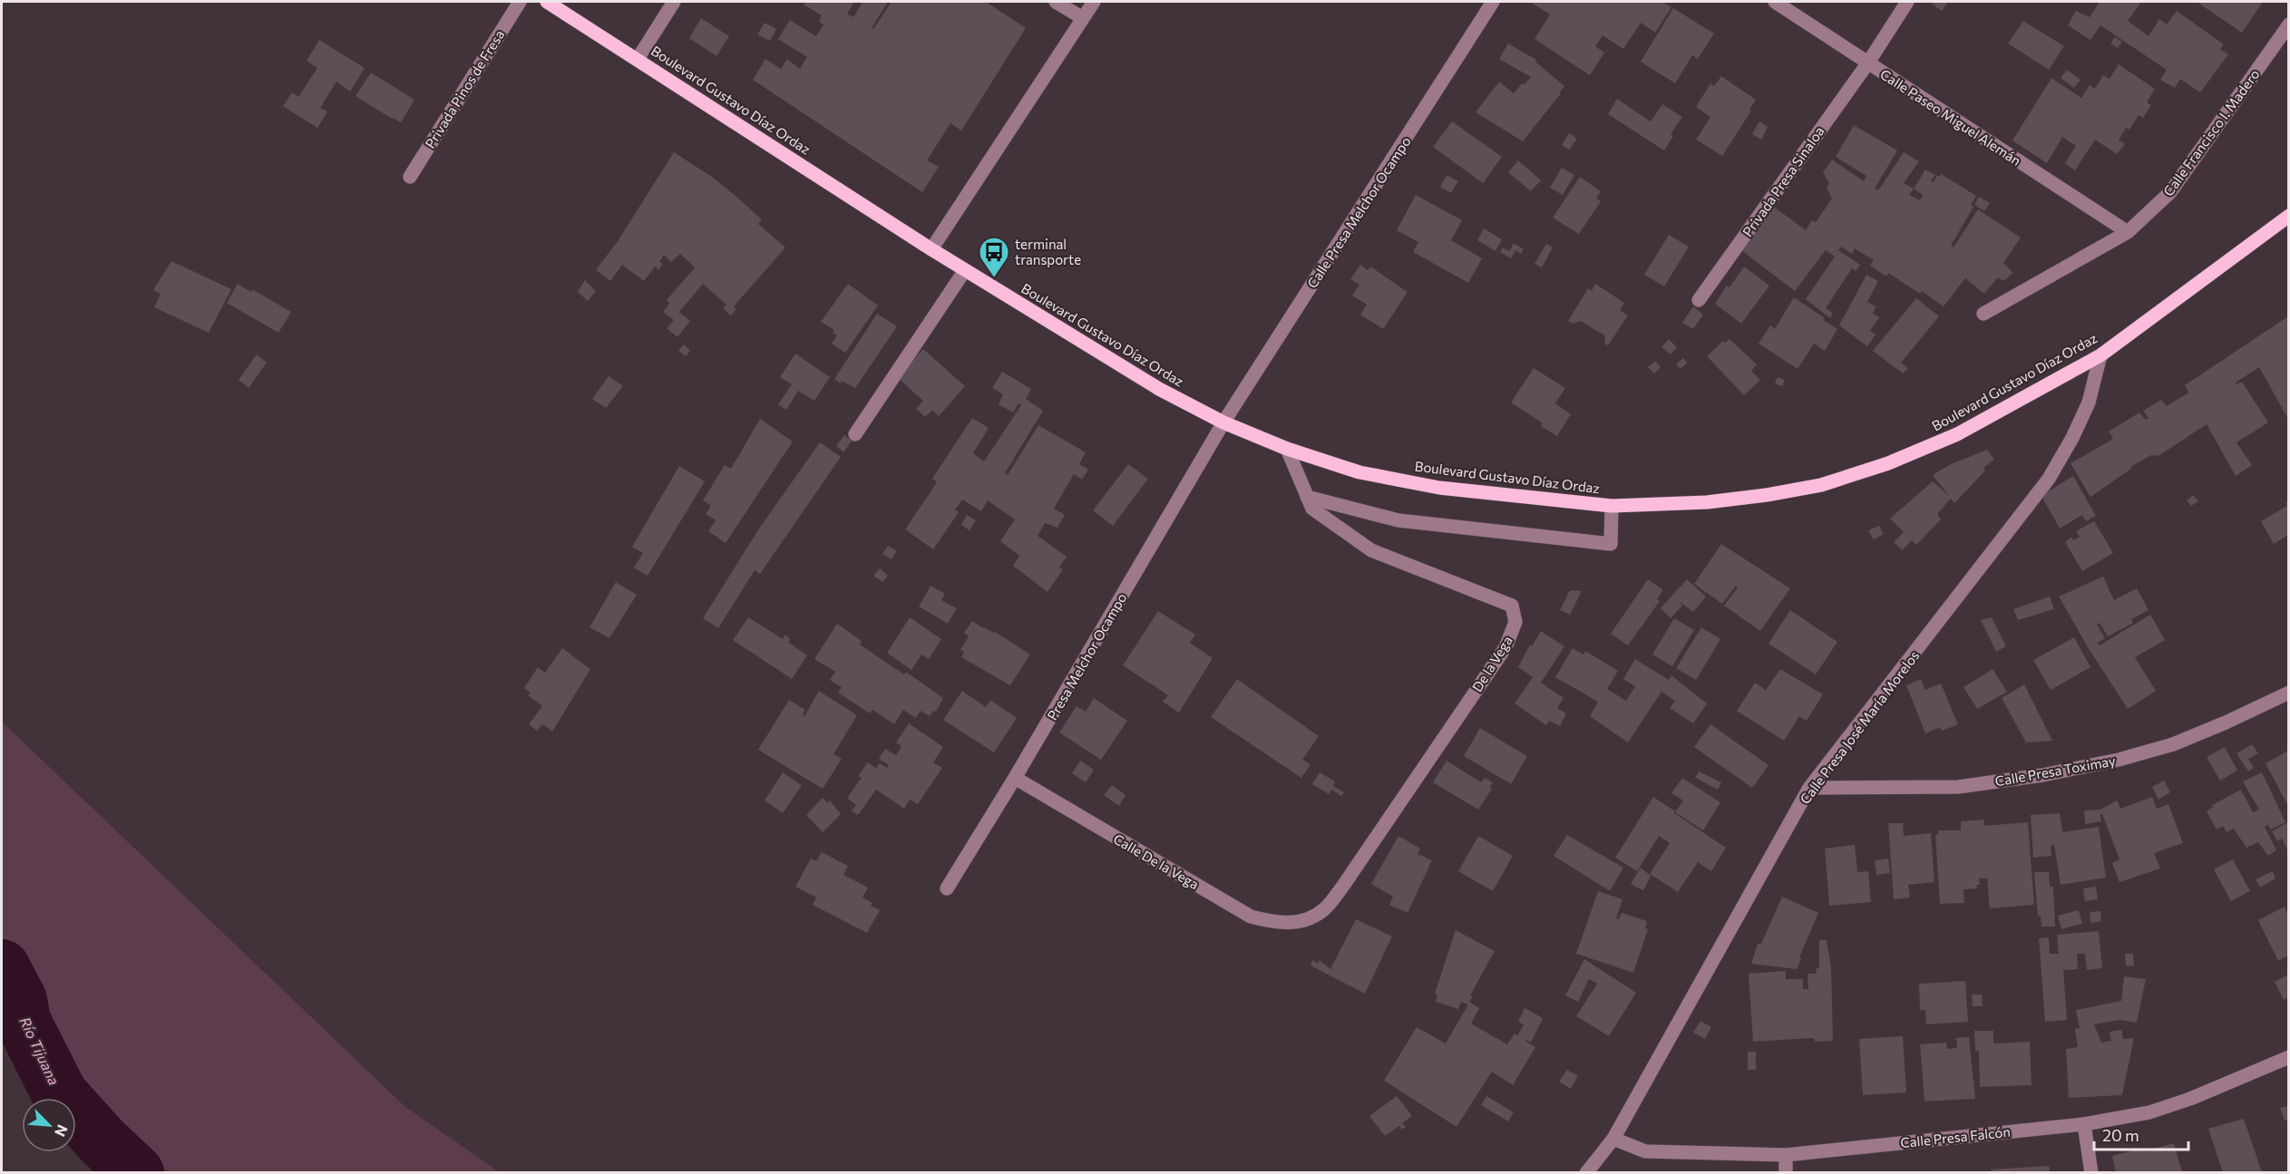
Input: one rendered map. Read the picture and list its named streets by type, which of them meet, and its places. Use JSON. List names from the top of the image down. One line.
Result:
{"streets":{"main road":["Boulevard Gustavo Díaz Ordaz"],"street":["Privada Pinos de Fresa","Calle Paseo Miguel Alemán","Calle Francisco I. Madero","Privada Presa Sinaloa","Calle Presa Melchor Ocampo","Presa Melchor Ocampo","De la Vega","Calle Presa José María Morelos","Calle Presa Toximay","Calle De la Vega","Calle Presa Falcón"]},"crossings":[["Boulevard Gustavo Díaz Ordaz","Calle Presa Melchor Ocampo"],["Boulevard Gustavo Díaz Ordaz","Presa Melchor Ocampo"],["Boulevard Gustavo Díaz Ordaz","De la Vega"],["Boulevard Gustavo Díaz Ordaz","Calle Presa José María Morelos"],["Calle Paseo Miguel Alemán","Calle Francisco I. Madero"],["Calle Paseo Miguel Alemán","Privada Presa Sinaloa"],["Calle Presa Melchor Ocampo","Presa Melchor Ocampo"],["Presa Melchor Ocampo","Calle De la Vega"],["De la Vega","Calle De la Vega"],["Calle Presa José María Morelos","Calle Presa Toximay"],["Calle Presa José María Morelos","Calle Presa Falcón"]],"water":["Río Tijuana"],"places":{"bus stop":["terminal transporte"]},"scale_bar":"20 m","north":"bottom right"}
